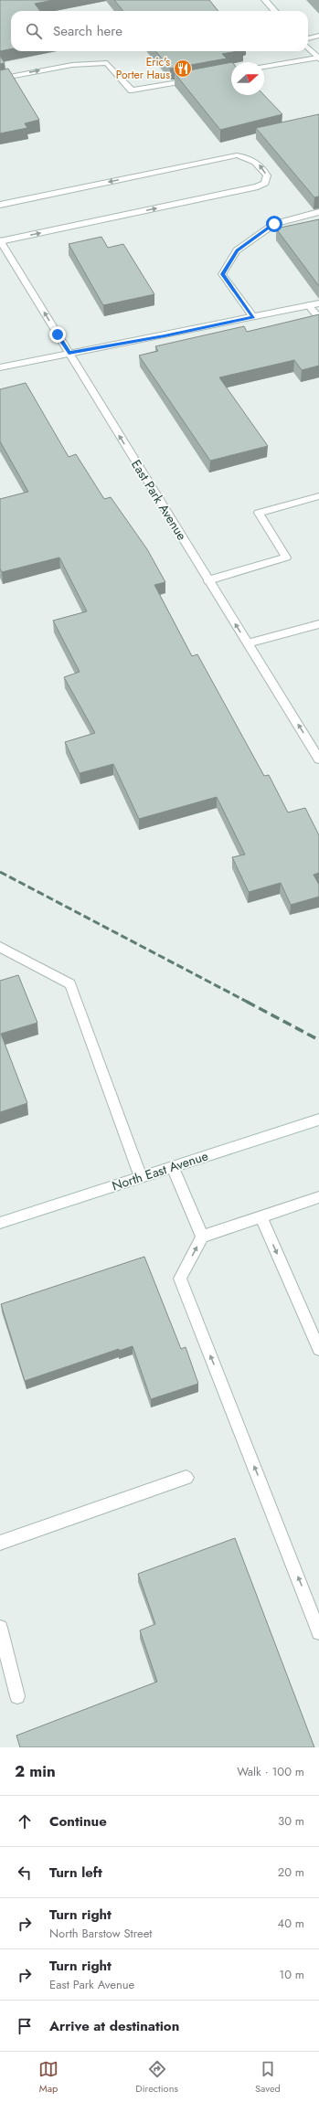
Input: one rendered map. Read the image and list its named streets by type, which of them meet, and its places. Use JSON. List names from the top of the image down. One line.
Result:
{"streets":{"street":["East Park Avenue","North East Avenue"]},"one_way":["East Park Avenue"],"places":{"restaurant":["Eric's Porter Haus"]},"north":"right","page":{"search":"Search here","heading":["2 min","Walk · 100 m"],"list":[["Continue","30 m"],["Turn left","20 m"],["Turn right","North Barstow Street","40 m"],["Turn right","East Park Avenue","10 m"],"Arrive at destination"],"nav":["Map","Directions","Saved"]}}
